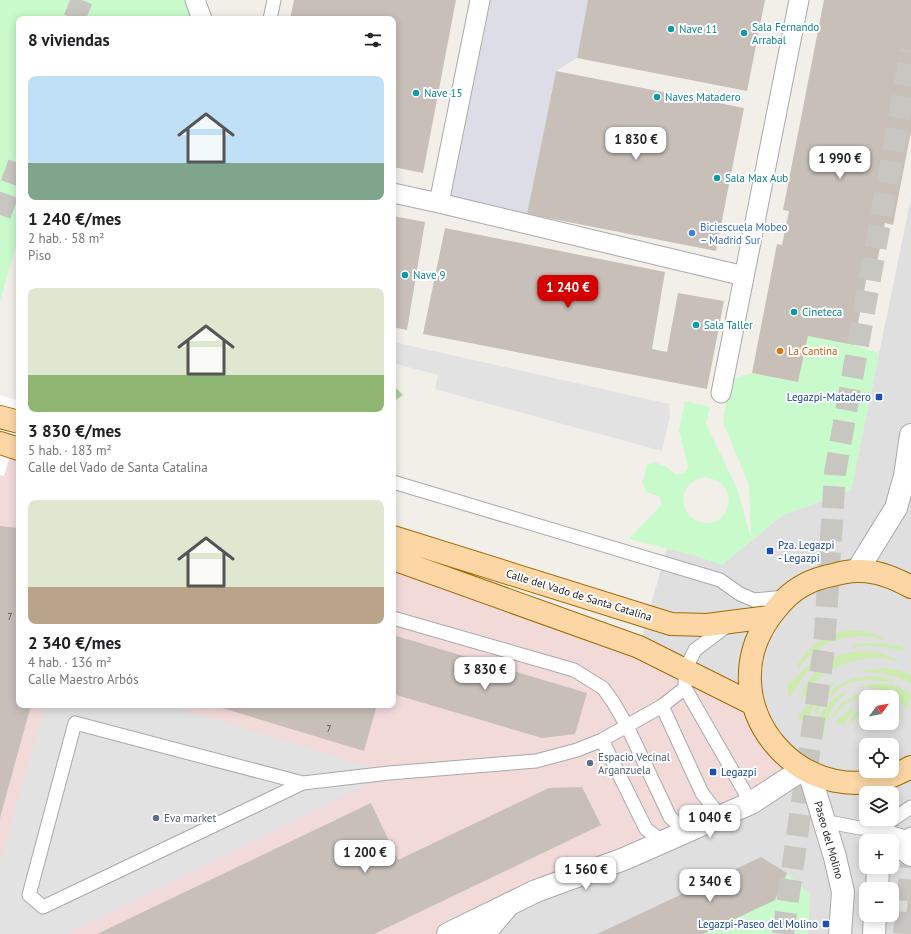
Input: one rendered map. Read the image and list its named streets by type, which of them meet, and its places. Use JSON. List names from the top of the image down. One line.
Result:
{"streets":{"main road":["Calle del Vado de Santa Catalina"],"street":["Paseo del Molino"]},"places":{"other":["Nave 11","Sala Fernando Arrabal","Nave 15","Naves Matadero","Sala Max Aub","Biciescuela Mobeo – Madrid Sur","Nave 9","Cineteca","Sala Taller","La Cantina","Espacio Vecinal Arganzuela","Eva market"],"transit":["Legazpi-Matadero","Pza. Legazpi - Legazpi","Legazpi","Legazpi-Paseo del Molino"]},"house_numbers":["7","7"],"north":"top right","page":{"heading":"8 viviendas","list":[{"name":"1 240 €/mes","note":"2 hab. · 58 m² · Piso"},{"name":"3 830 €/mes","note":"5 hab. · 183 m² · Calle del Vado de Santa Catalina"},{"name":"2 340 €/mes","note":"4 hab. · 136 m² · Calle Maestro Arbós"}],"price":["1 830 €","1 990 €","1 240 €","3 830 €","1 040 €","1 200 €","1 560 €","2 340 €"],"map_buttons":["+","−"]}}
